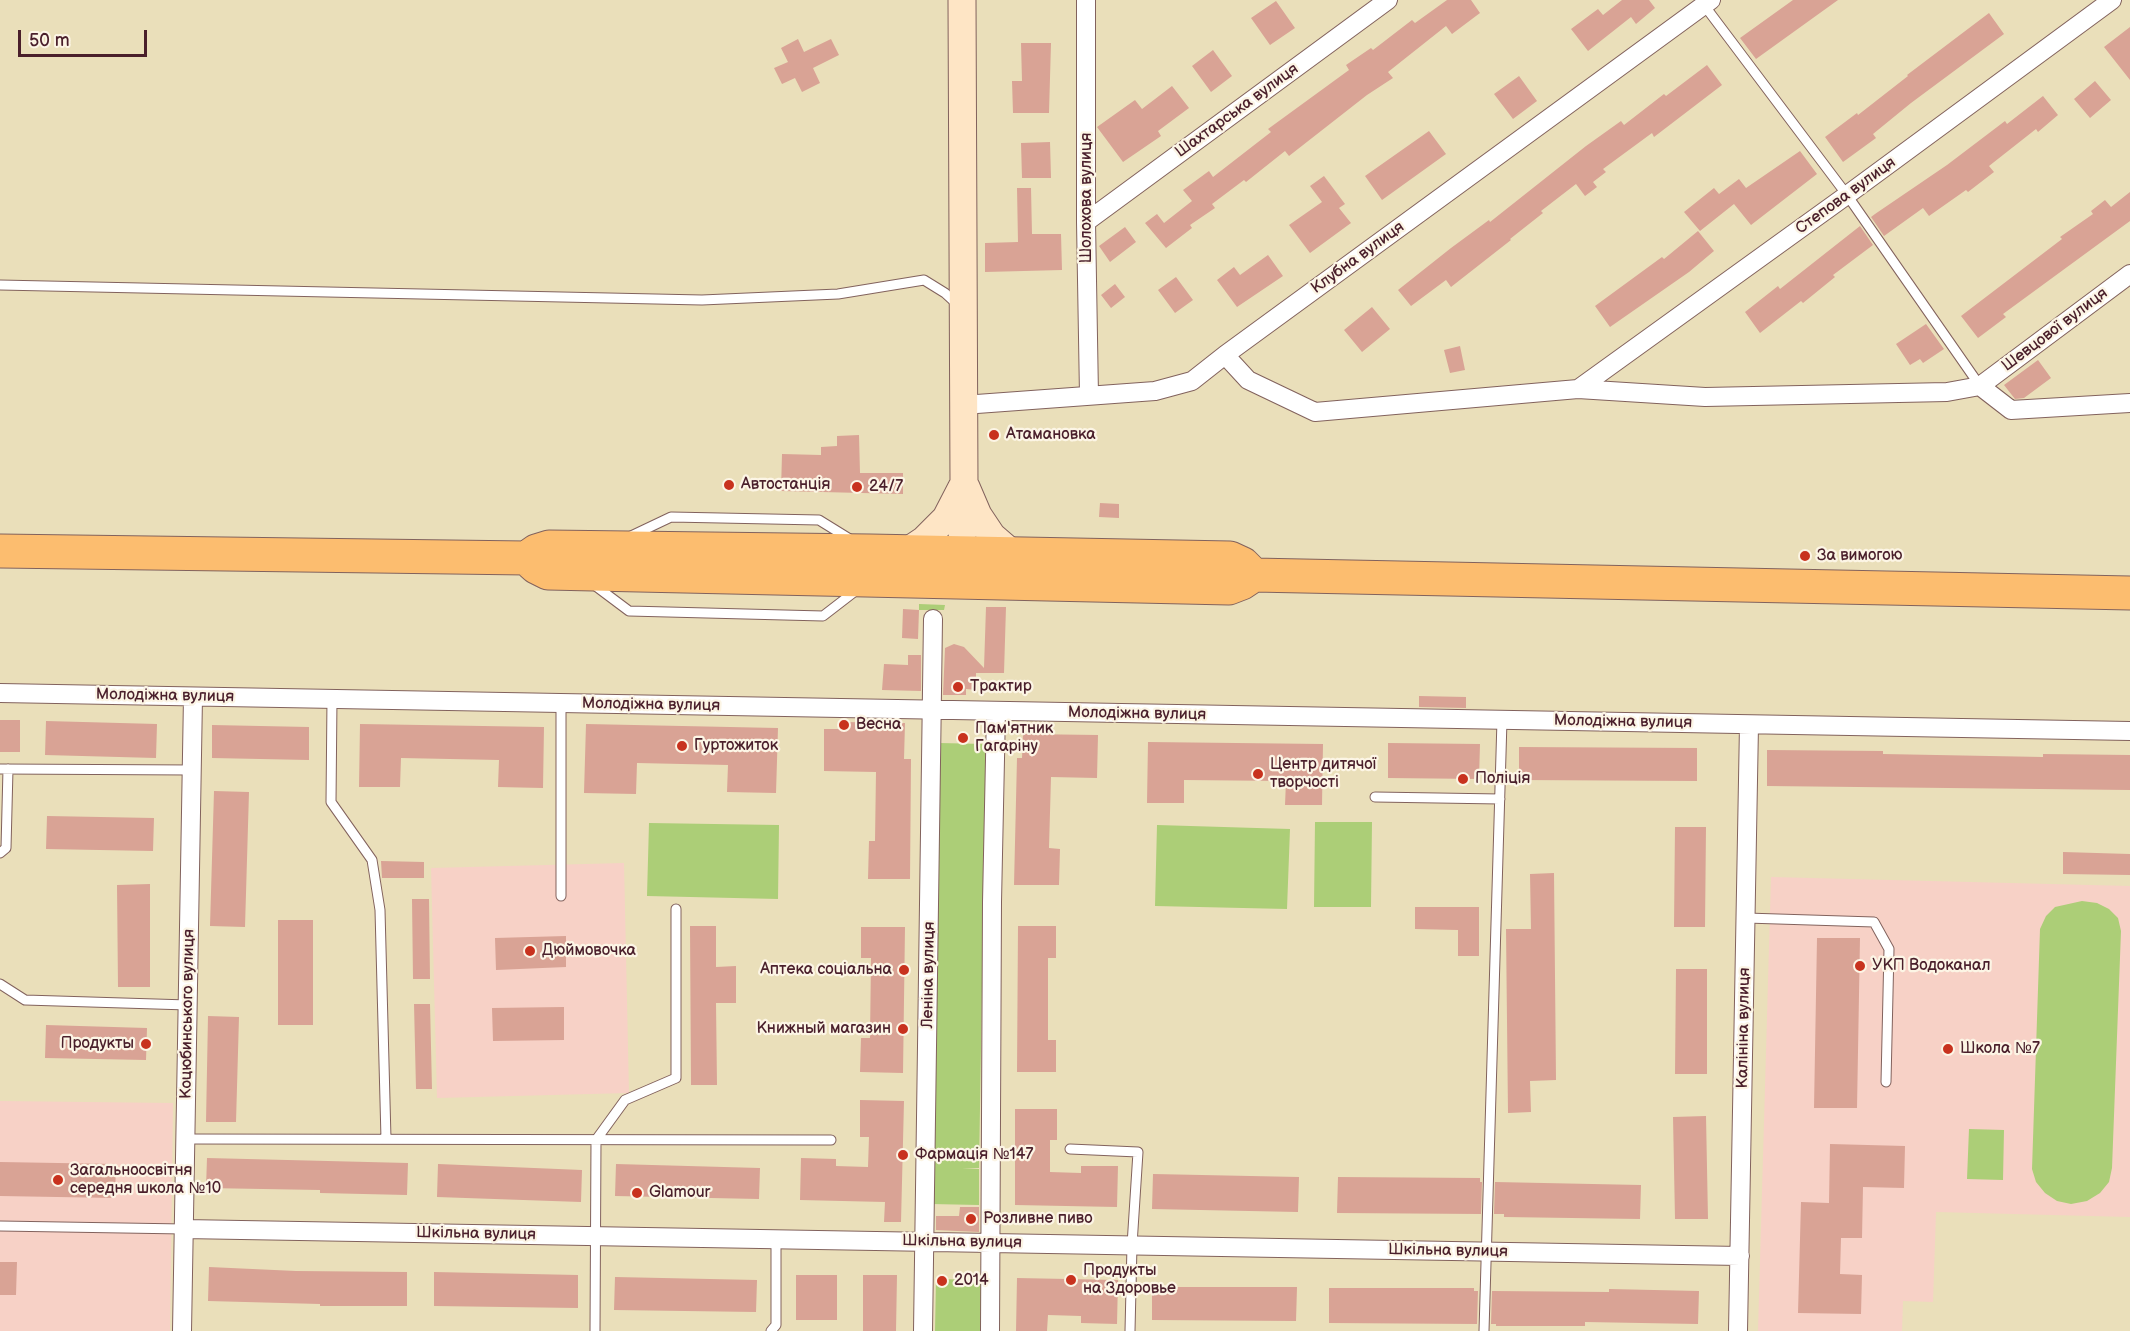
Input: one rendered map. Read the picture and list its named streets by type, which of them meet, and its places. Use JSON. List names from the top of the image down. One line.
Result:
{"streets":{"street":["Шахтарська вулиця","Степова вулиця","Шолохова вулиця","Клубна вулиця","Шевцової вулиця","Молодіжна вулиця","Леніна вулиця","Коцюбинського вулиця","Калініна вулиця","Шкільна вулиця"]},"crossings":[["Шахтарська вулиця","Шолохова вулиця"],["Шолохова вулиця","Клубна вулиця"],["Молодіжна вулиця","Леніна вулиця"],["Молодіжна вулиця","Коцюбинського вулиця"],["Молодіжна вулиця","Калініна вулиця"],["Леніна вулиця","Шкільна вулиця"],["Коцюбинського вулиця","Шкільна вулиця"],["Калініна вулиця","Шкільна вулиця"]],"places":["Атамановка","Автостанція","24/7","За вимогою","Трактир","Весна","Пам'ятник Гагаріну","Гуртожиток","Центр дитячої творчості","Поліція","Дюймовочка","УКП Водоканал","Аптека соціальна","Книжный магазин","Продукты","Школа №7","Фармація №147","Загальноосвітня середня школа №10","Glamour","Розливне пиво","Продукты на Здоровье","2014"],"scale_bar":"50 m"}
